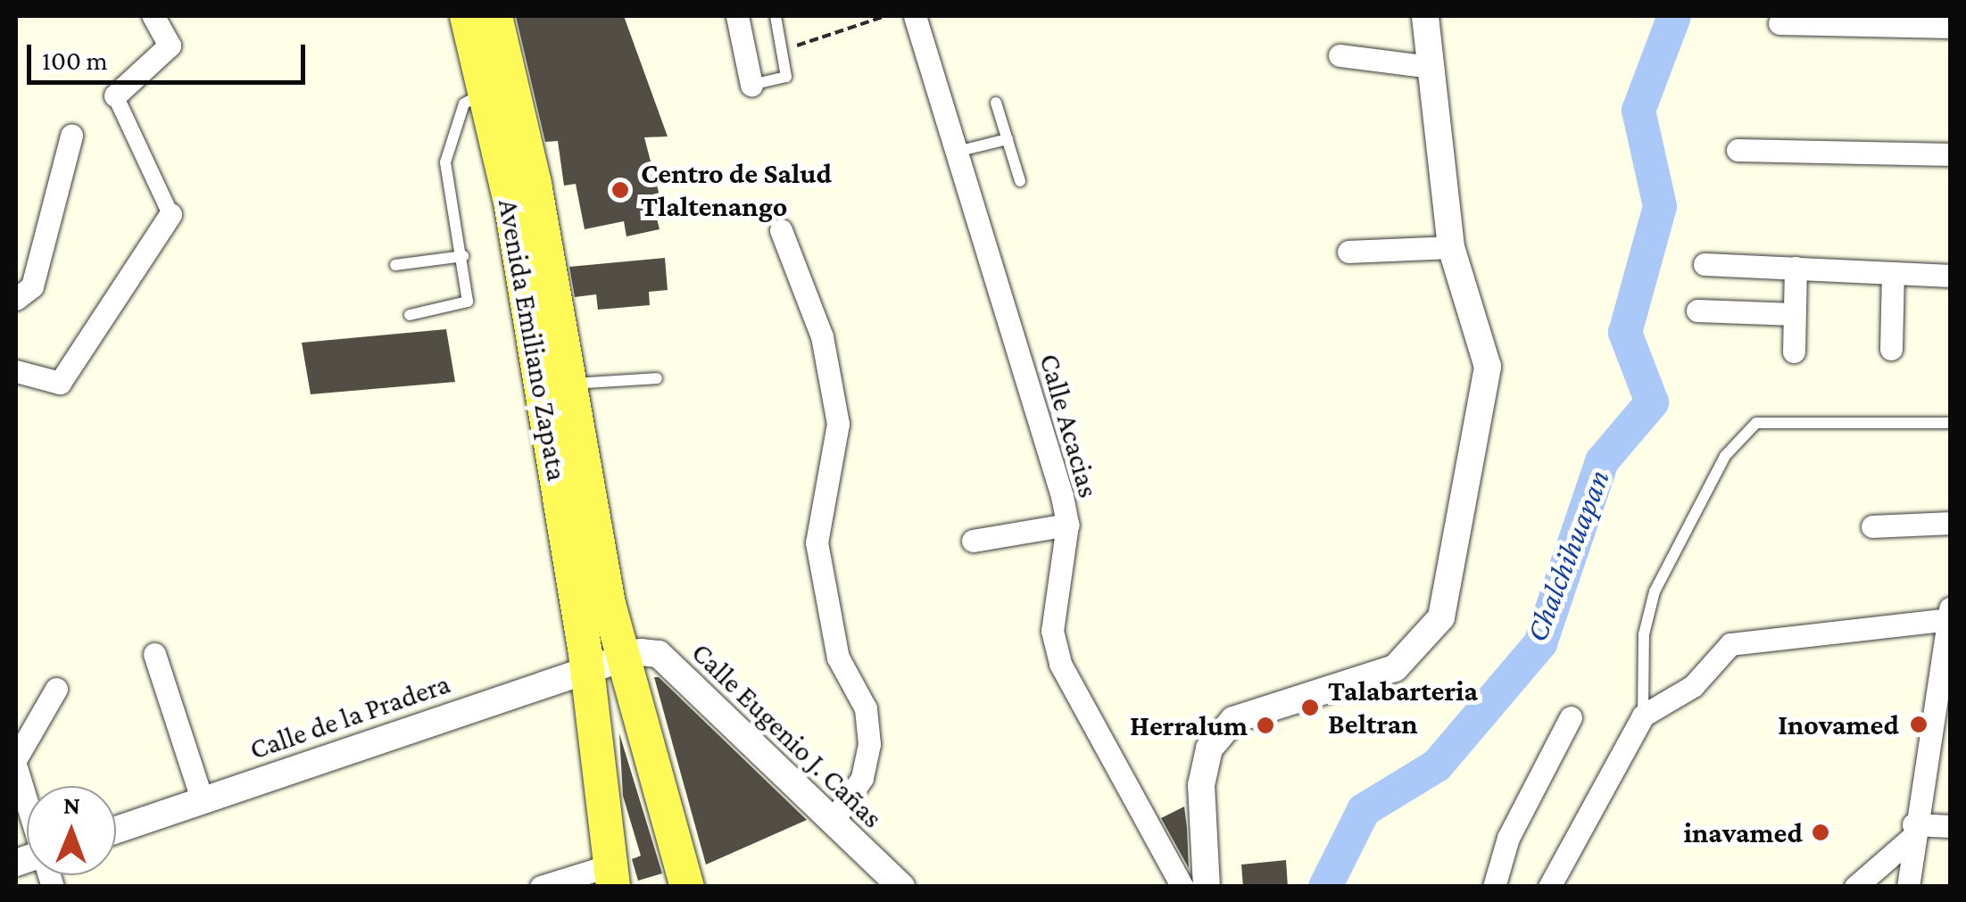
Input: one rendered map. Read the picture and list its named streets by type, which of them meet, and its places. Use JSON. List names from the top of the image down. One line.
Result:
{"streets":{"main road":["Avenida Emiliano Zapata"],"street":["Calle Acacias","Calle de la Pradera","Calle Eugenio J. Cañas"]},"crossings":[["Avenida Emiliano Zapata","Calle de la Pradera"],["Avenida Emiliano Zapata","Calle Eugenio J. Cañas"],["Calle de la Pradera","Calle Eugenio J. Cañas"]],"water":["Chalchihuapan"],"places":["Centro de Salud Tlaltenango","Talabarteria Beltran","Inovamed","Herralum","inavamed"],"scale_bar":"100 m","north":"top"}
